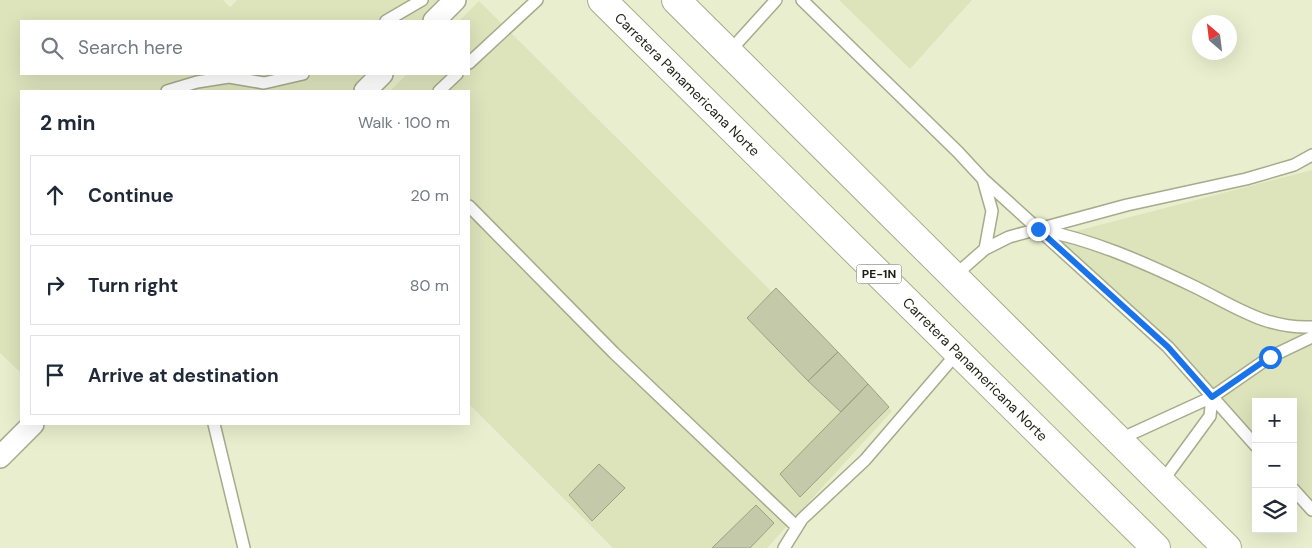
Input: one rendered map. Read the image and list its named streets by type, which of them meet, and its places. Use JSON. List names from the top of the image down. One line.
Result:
{"streets":{"highway":["Carretera Panamericana Norte","PE-1N"]},"north":"top left","page":{"search":"Search here","heading":["2 min","Walk · 100 m"],"list":[["Continue","20 m"],["Turn right","80 m"],"Arrive at destination"],"map_buttons":["+","−"]}}
